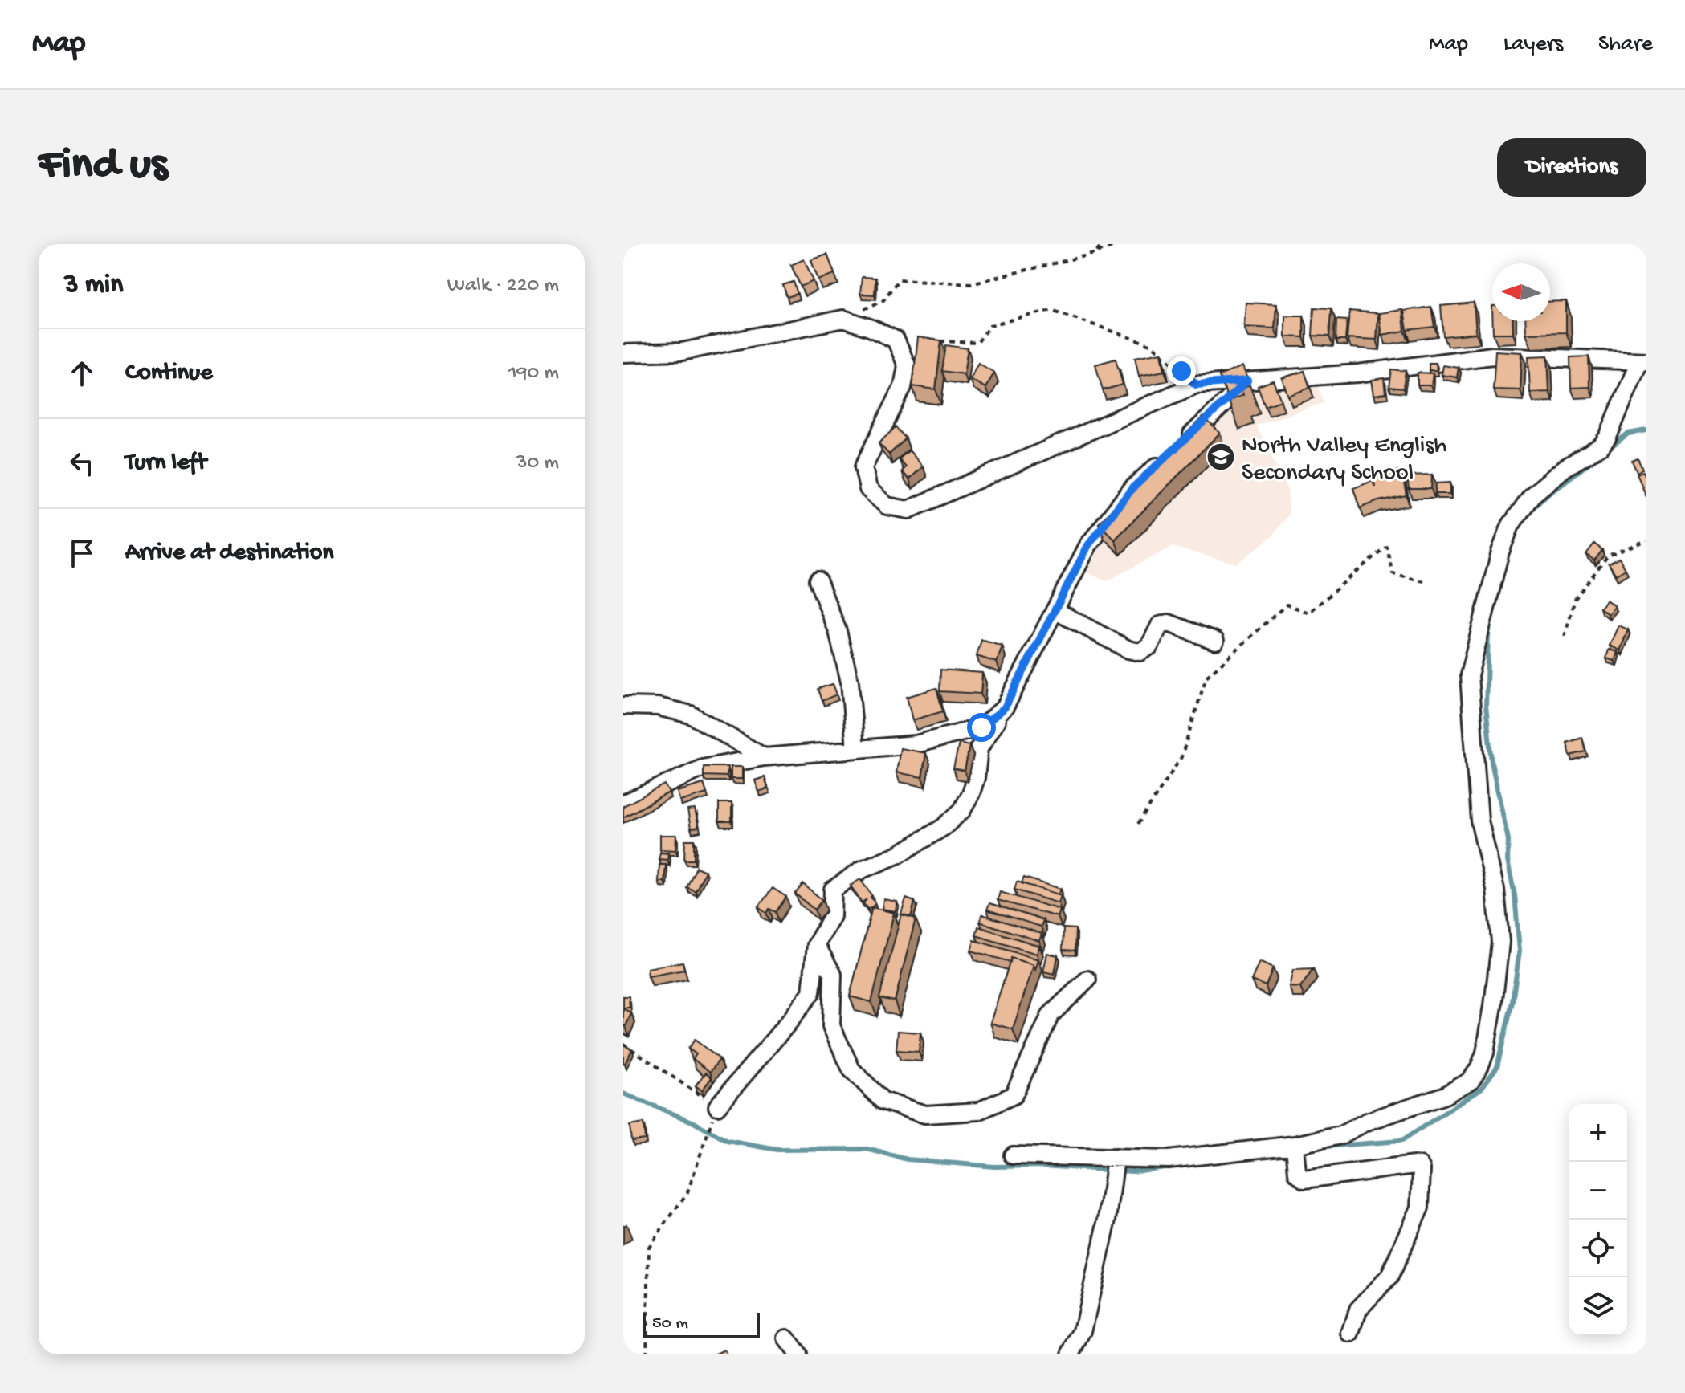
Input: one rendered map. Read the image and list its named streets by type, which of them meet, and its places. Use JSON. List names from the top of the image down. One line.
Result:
{"places":{"school or university":["North Valley English Secondary School"]},"scale_bar":"50 m","north":"left","page":{"header":"Map","nav":["Map","Layers","Share"],"buttons":"Directions","title":"Find us","heading":["3 min","Walk · 220 m"],"list":[["Continue","190 m"],["Turn left","30 m"],"Arrive at destination"],"map_buttons":["+","−"],"scale":"50 m"}}
